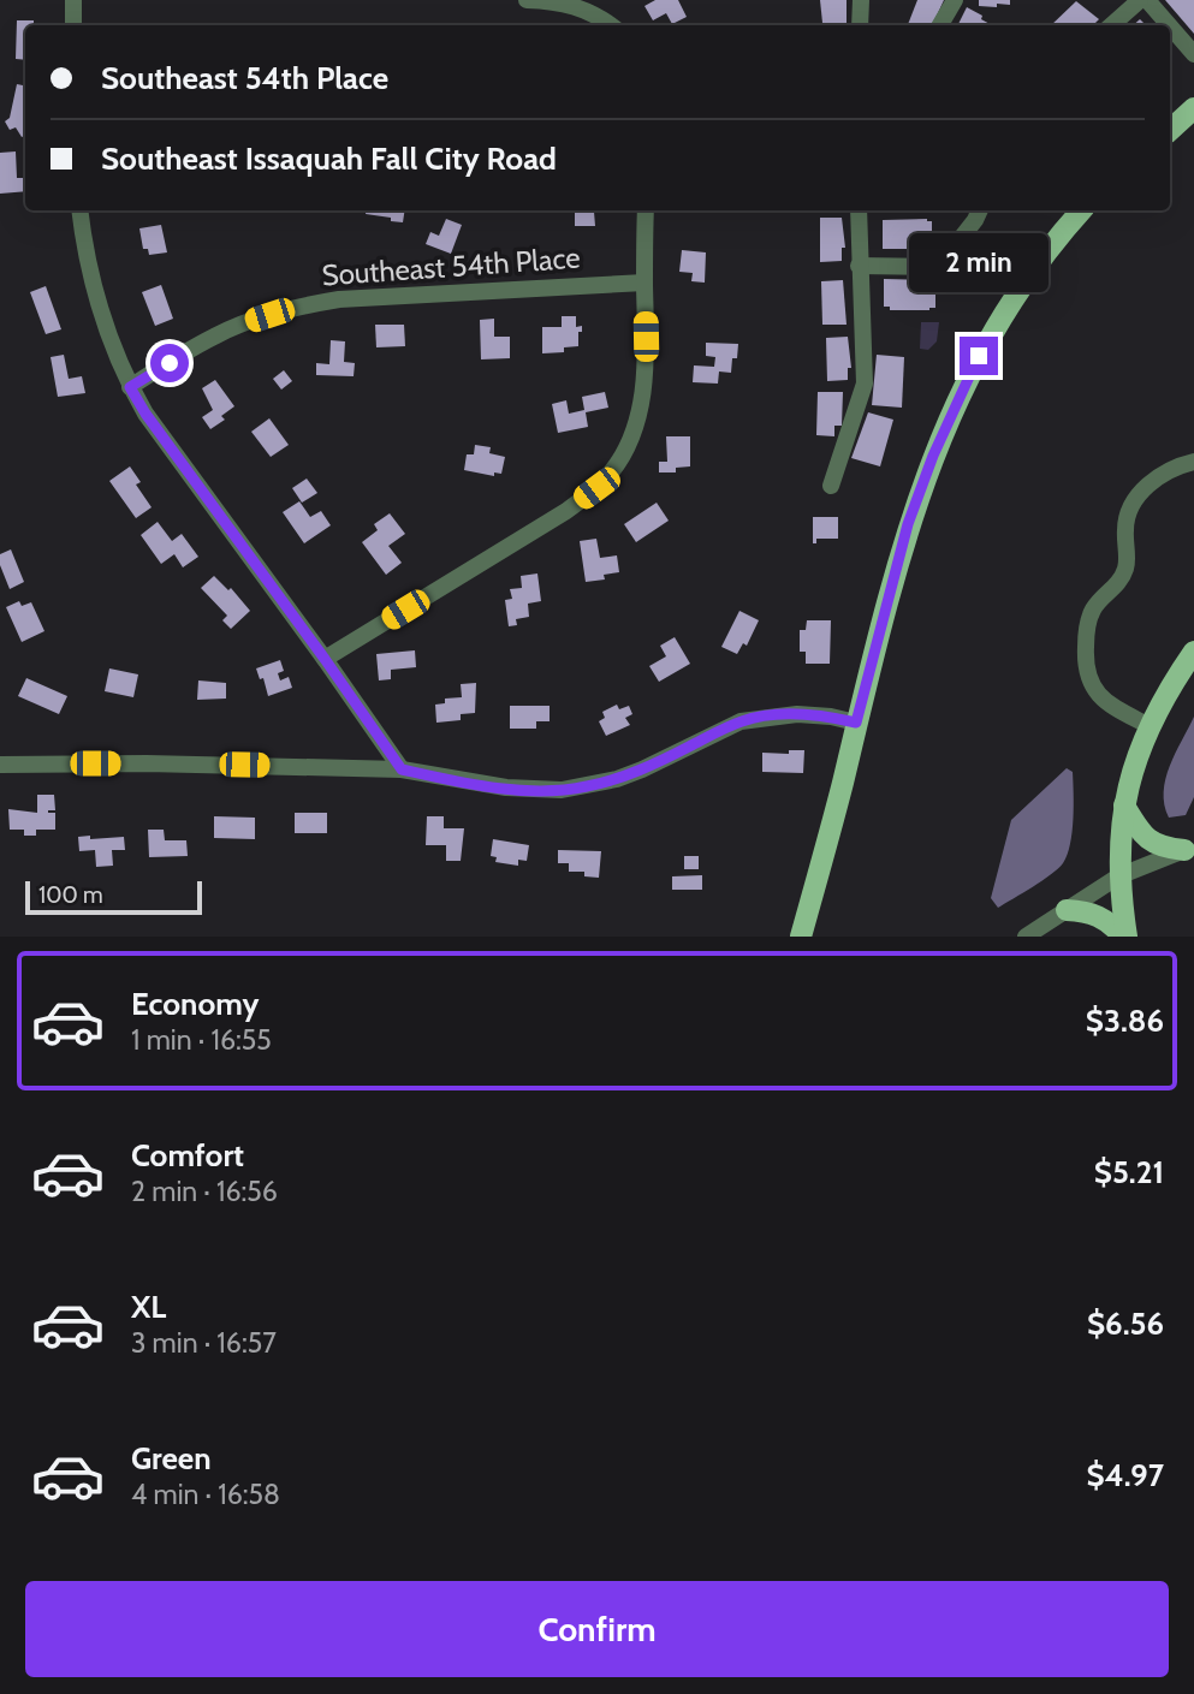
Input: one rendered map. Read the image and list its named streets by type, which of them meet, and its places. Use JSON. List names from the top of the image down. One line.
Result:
{"streets":{"street":["Southeast 54th Place"]},"scale_bar":"100 m","page":{"banner":["Southeast 54th Place","Southeast Issaquah Fall City Road"],"bubble":"2 min","scale":"100 m","list":[{"name":"Economy","note":"1 min · 16:55","value":"$3.86"},{"name":"Comfort","note":"2 min · 16:56","value":"$5.21"},{"name":"XL","note":"3 min · 16:57","value":"$6.56"},{"name":"Green","note":"4 min · 16:58","value":"$4.97"}],"buttons":"Confirm"}}
